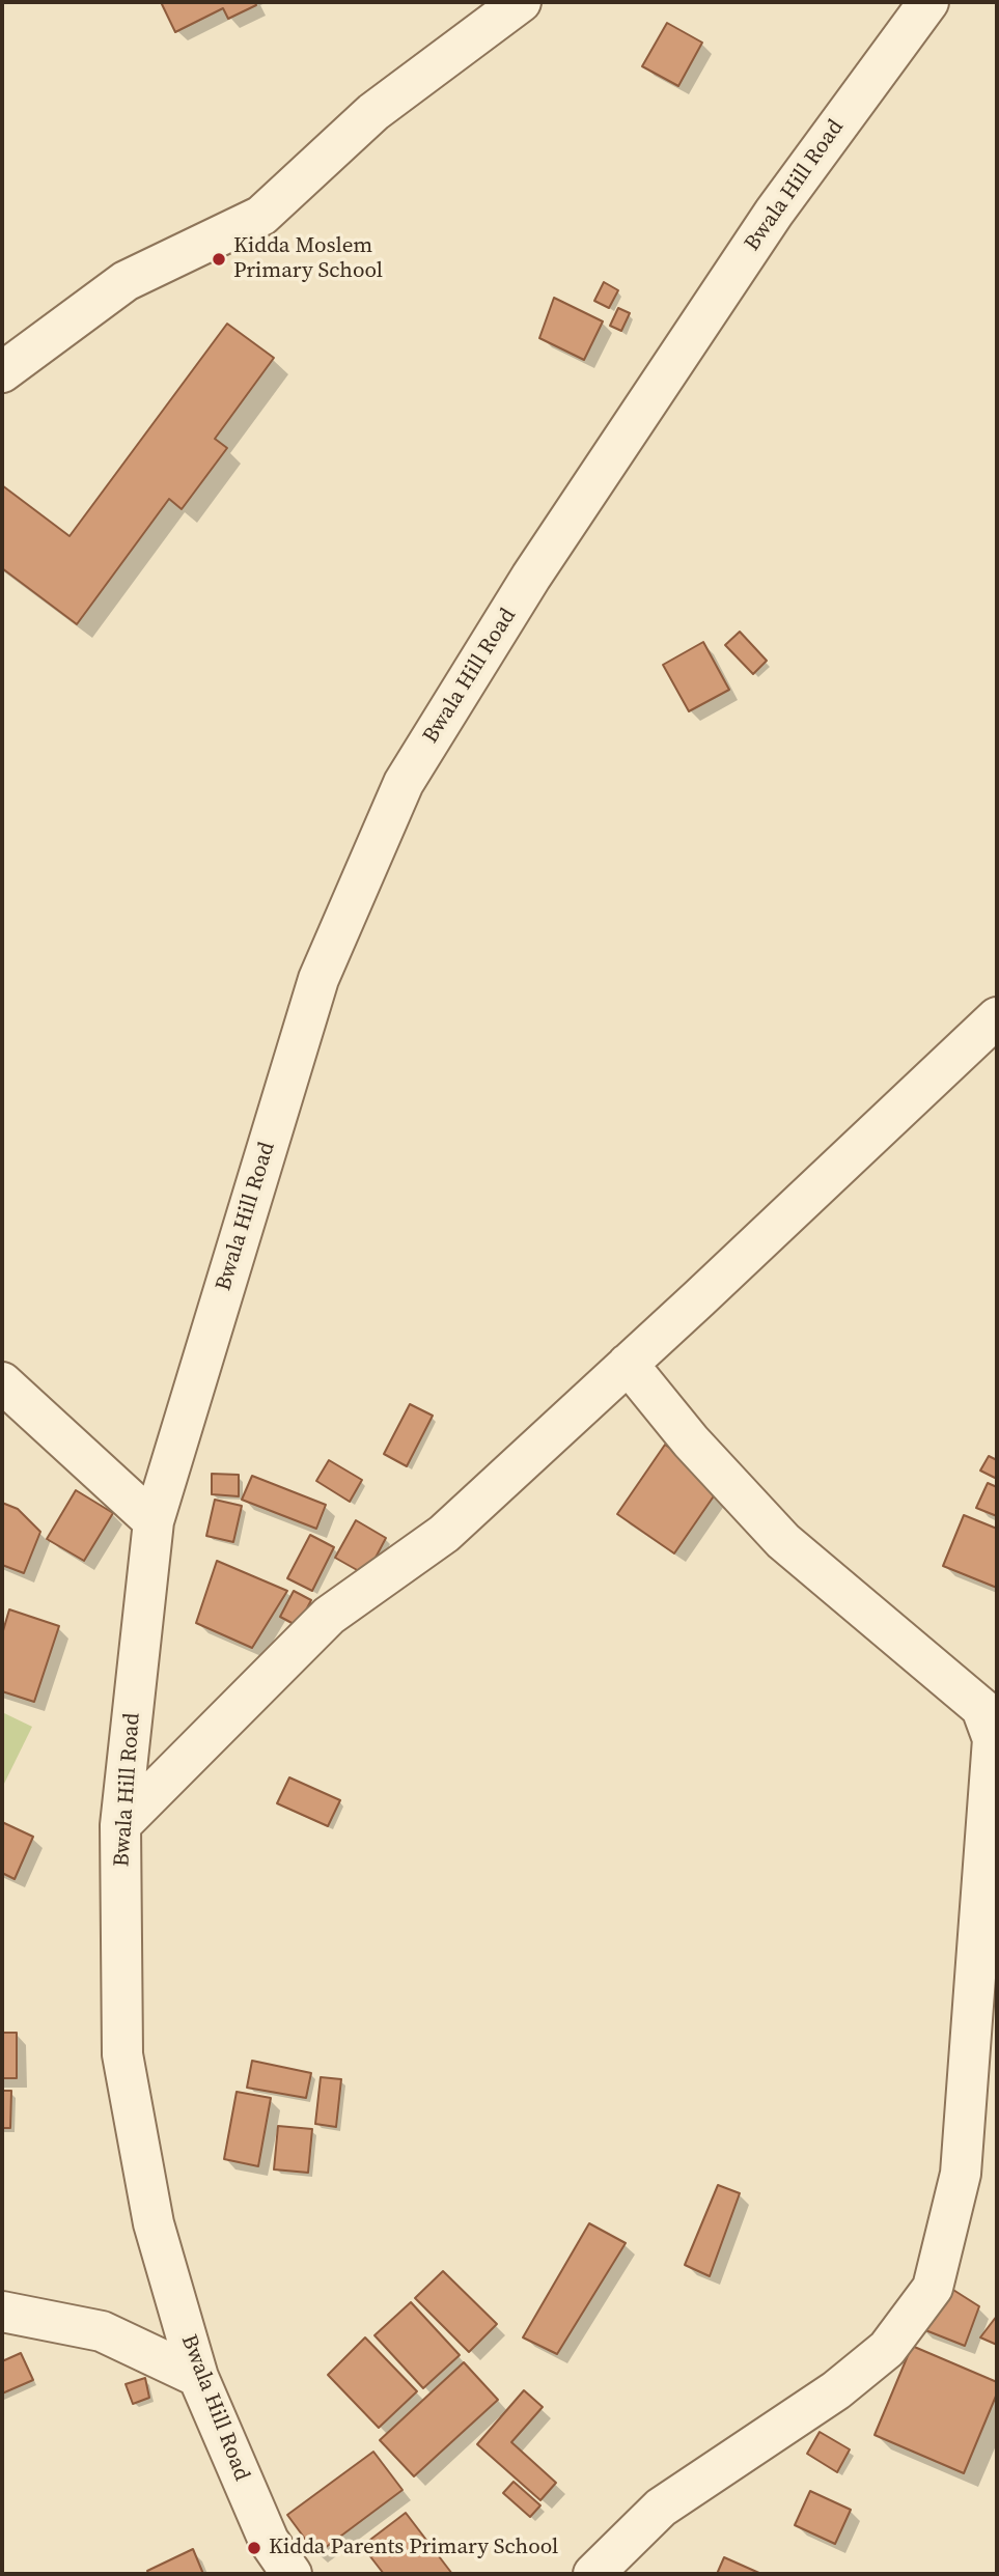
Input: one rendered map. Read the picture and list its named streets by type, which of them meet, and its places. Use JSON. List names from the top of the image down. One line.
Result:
{"streets":{"street":["Bwala Hill Road"]},"places":["Kidda Moslem Primary School","Kidda Parents Primary School"]}
